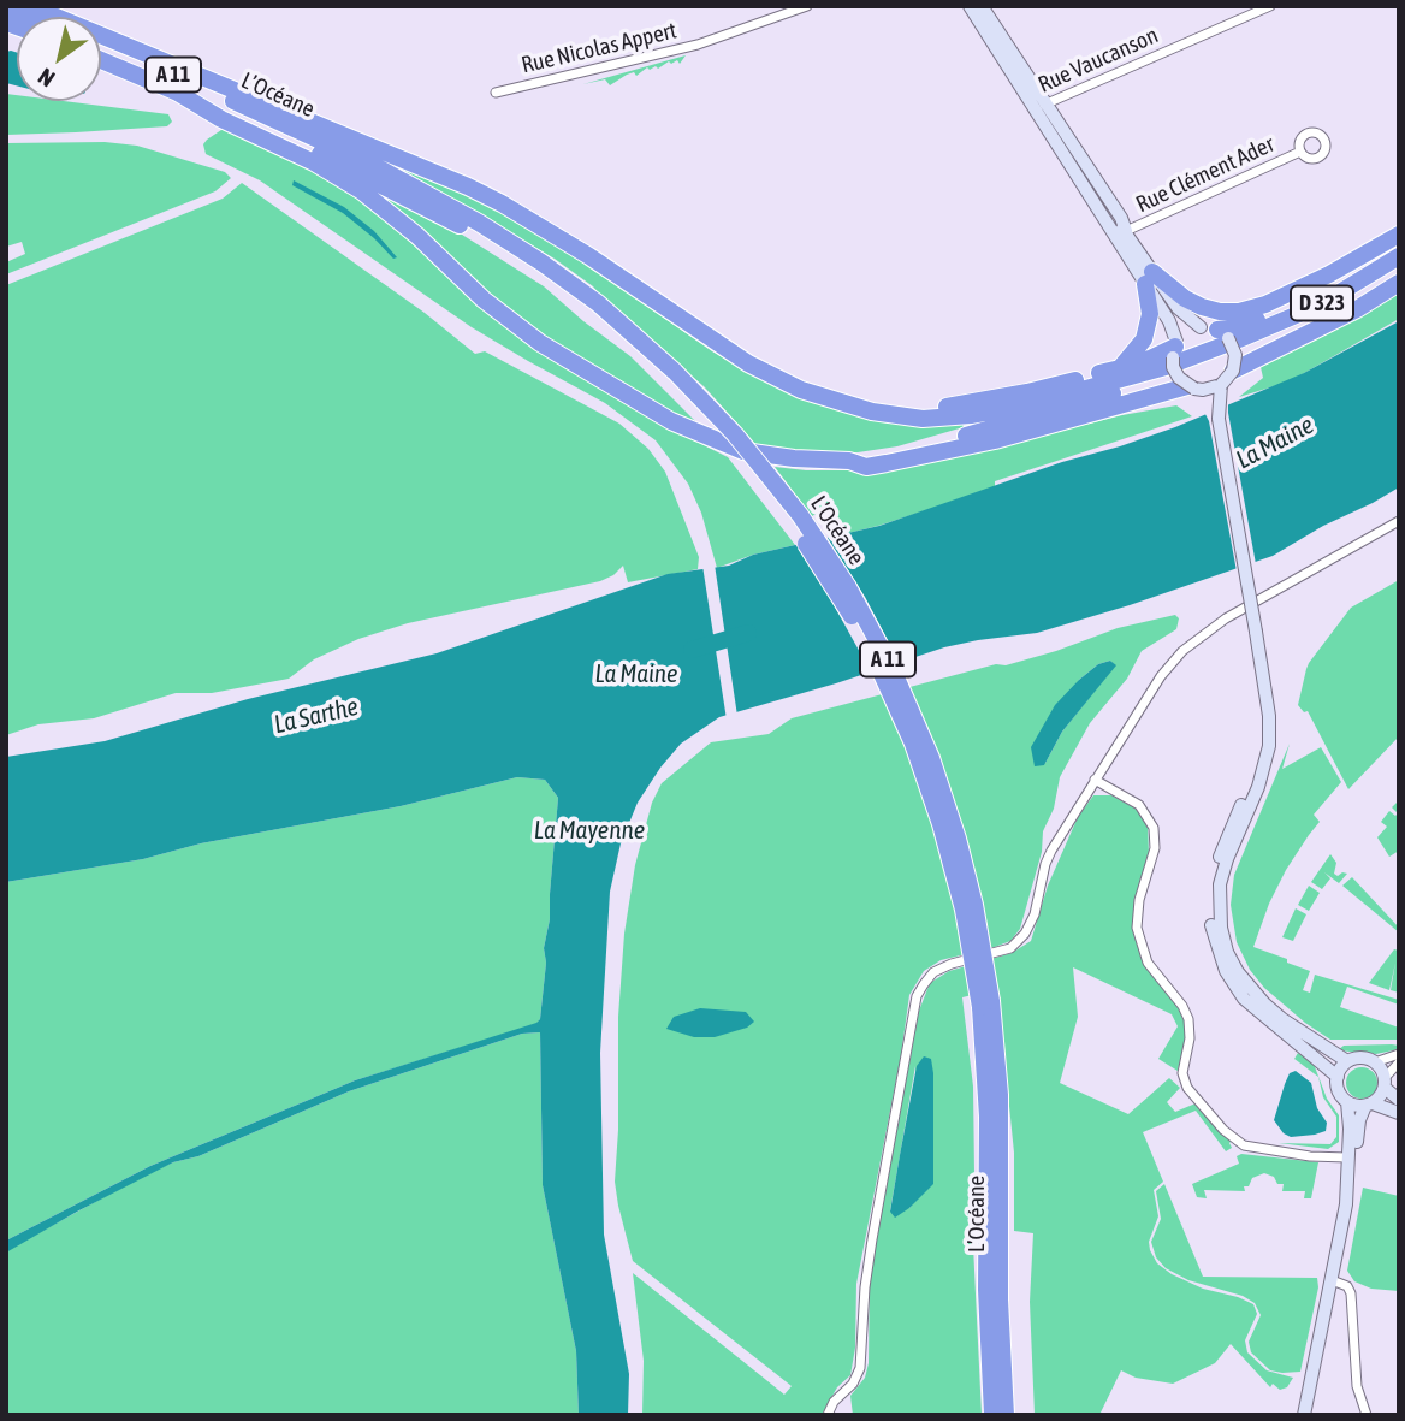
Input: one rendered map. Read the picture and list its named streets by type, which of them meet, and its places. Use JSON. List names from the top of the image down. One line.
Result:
{"streets":{"highway":["A 11","L’Océane","D 323"],"street":["Rue Nicolas Appert","Rue Vaucanson","Rue Clément Ader"]},"crossings":[["A 11","L’Océane"]],"water":["La Maine","La Sarthe","La Mayenne"],"north":"bottom left"}
